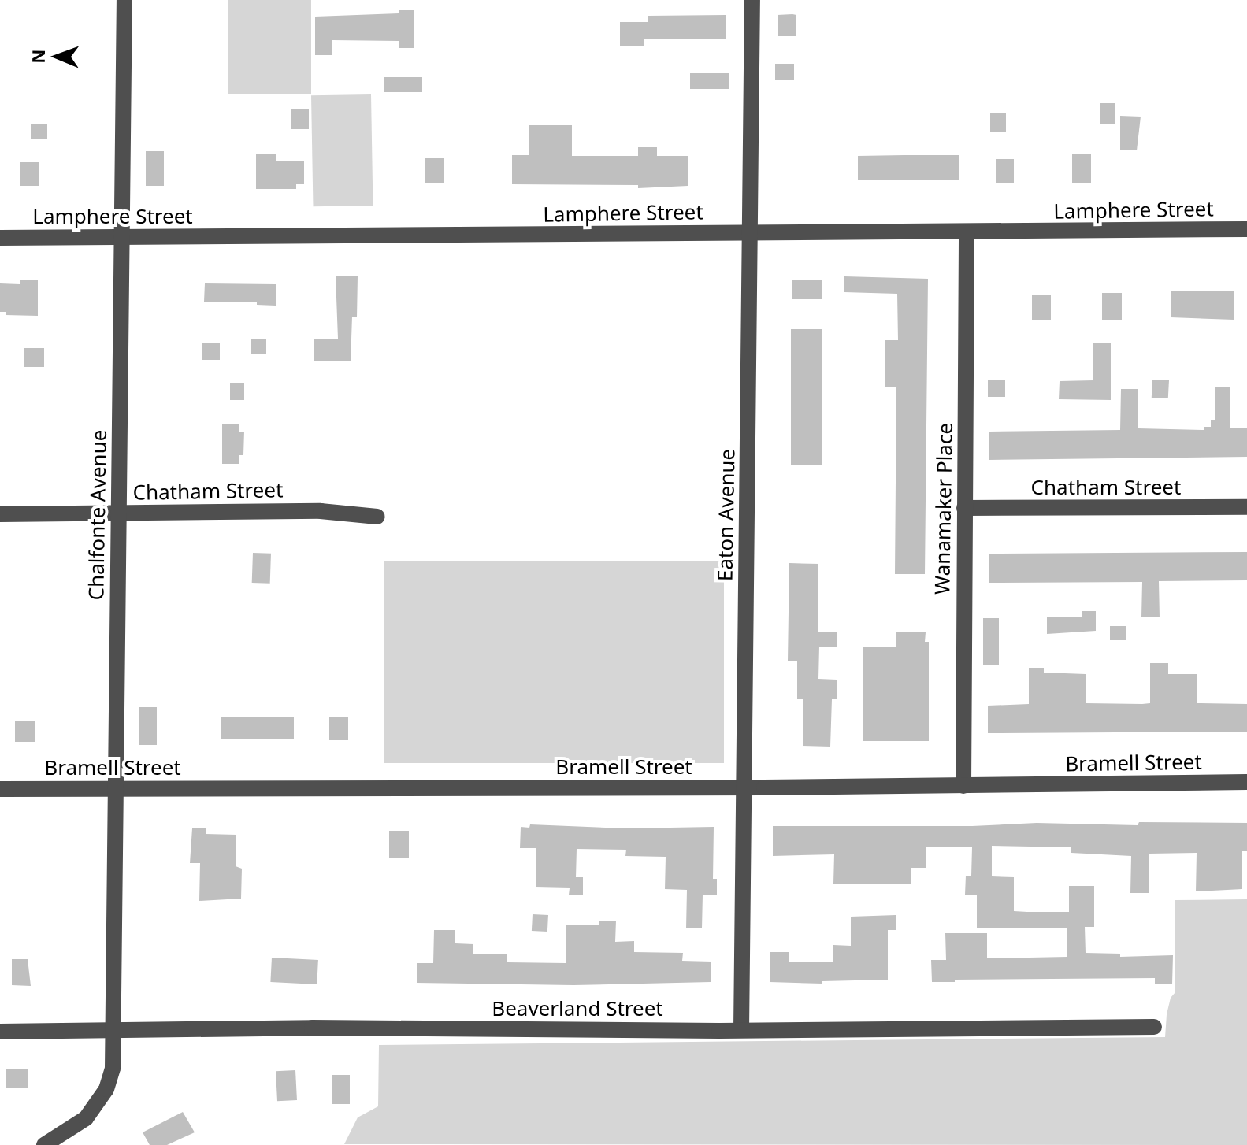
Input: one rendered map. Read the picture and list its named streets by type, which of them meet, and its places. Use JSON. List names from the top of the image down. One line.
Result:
{"streets":{"street":["Lamphere Street","Chatham Street","Wanamaker Place","Chalfonte Avenue","Eaton Avenue","Bramell Street","Beaverland Street"]},"crossings":[["Lamphere Street","Wanamaker Place"],["Lamphere Street","Chalfonte Avenue"],["Lamphere Street","Eaton Avenue"],["Chatham Street","Wanamaker Place"],["Chatham Street","Chalfonte Avenue"],["Wanamaker Place","Bramell Street"],["Chalfonte Avenue","Bramell Street"],["Chalfonte Avenue","Beaverland Street"],["Eaton Avenue","Bramell Street"],["Eaton Avenue","Beaverland Street"]],"north":"left"}
